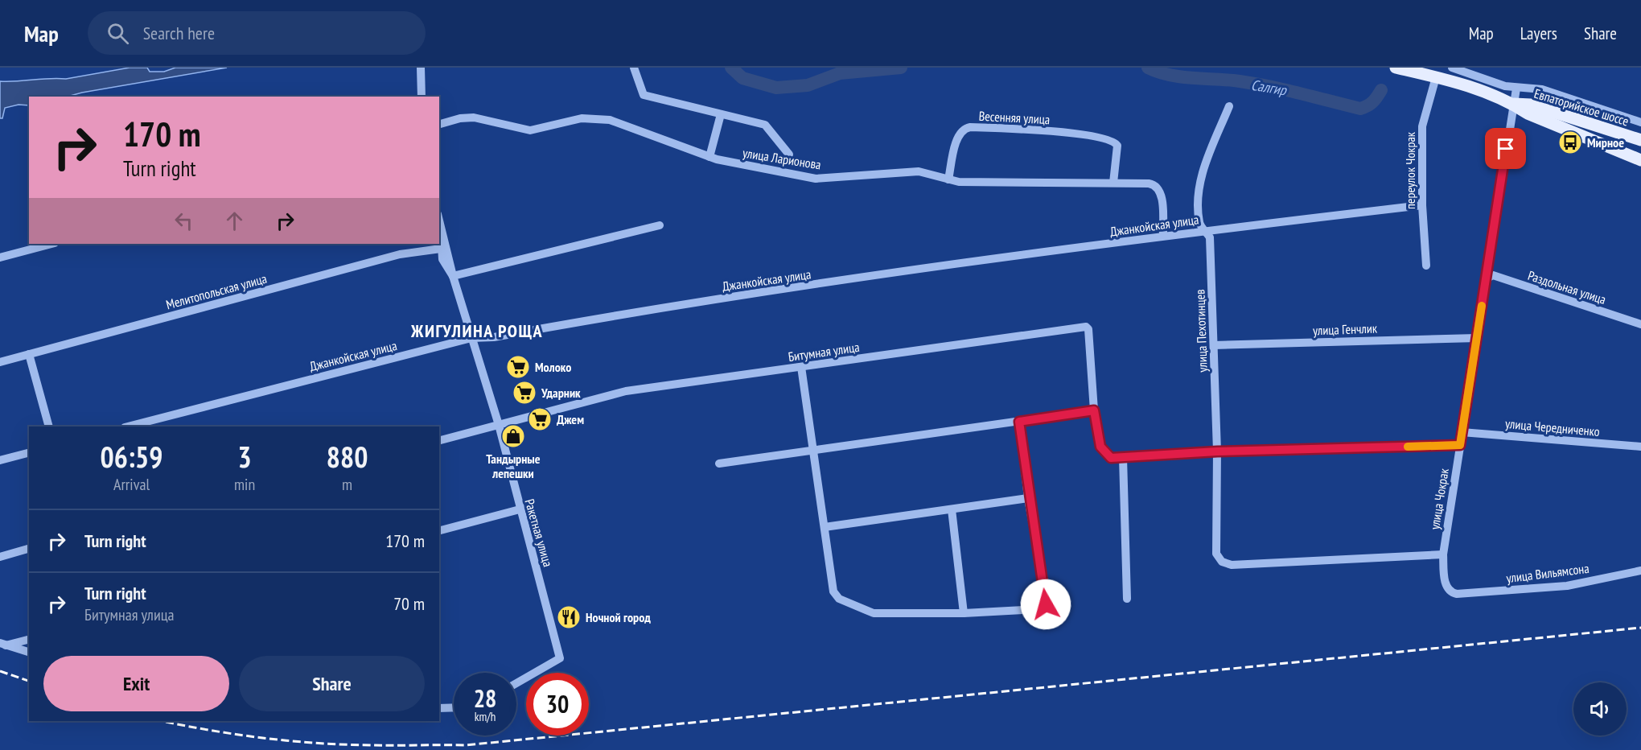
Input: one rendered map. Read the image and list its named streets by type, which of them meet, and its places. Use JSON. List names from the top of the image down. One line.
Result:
{"streets":{"main road":["Евпаторийское шоссе"],"street":["Весенняя улица","улица Ларионова","переулок Чокрак","Джанкойская улица","Раздольная улица","Мелитопольская улица","улица Генчлик","улица Пехотинцев","Битумная улица","улица Чередниченко","улица Чокрак","Ракетная улица","улица Вильямсона"]},"crossings":[["Евпаторийское шоссе","переулок Чокрак"],["Евпаторийское шоссе","улица Чокрак"],["Весенняя улица","улица Ларионова"],["улица Ларионова","Джанкойская улица"],["переулок Чокрак","Джанкойская улица"],["Джанкойская улица","улица Пехотинцев"],["Джанкойская улица","Ракетная улица"],["Раздольная улица","улица Чокрак"],["Мелитопольская улица","Ракетная улица"],["улица Генчлик","улица Пехотинцев"],["улица Генчлик","улица Чокрак"],["улица Пехотинцев","улица Чокрак"],["Битумная улица","Ракетная улица"],["улица Чередниченко","улица Чокрак"],["улица Чокрак","улица Вильямсона"]],"districts":["ЖИГУЛИНА РОЩА"],"water":["Салгир"],"places":{"bus stop":["Мирное"],"supermarket":["Молоко","Ударник","Джем"],"shop":["Тандырные лепешки"],"restaurant":["Ночной город"]},"page":{"header":"Map","search":"Search here","nav":["Map","Layers","Share"],"turn":["170 m","Turn right"],"eta":["06:59","Arrival","3","min","880","m"],"list":[{"name":"Turn right","value":"170 m"},{"name":"Turn right","note":"Битумная улица","value":"70 m"}],"buttons":["Exit","Share"],"speed":"28 km/h","limit":"30"}}
